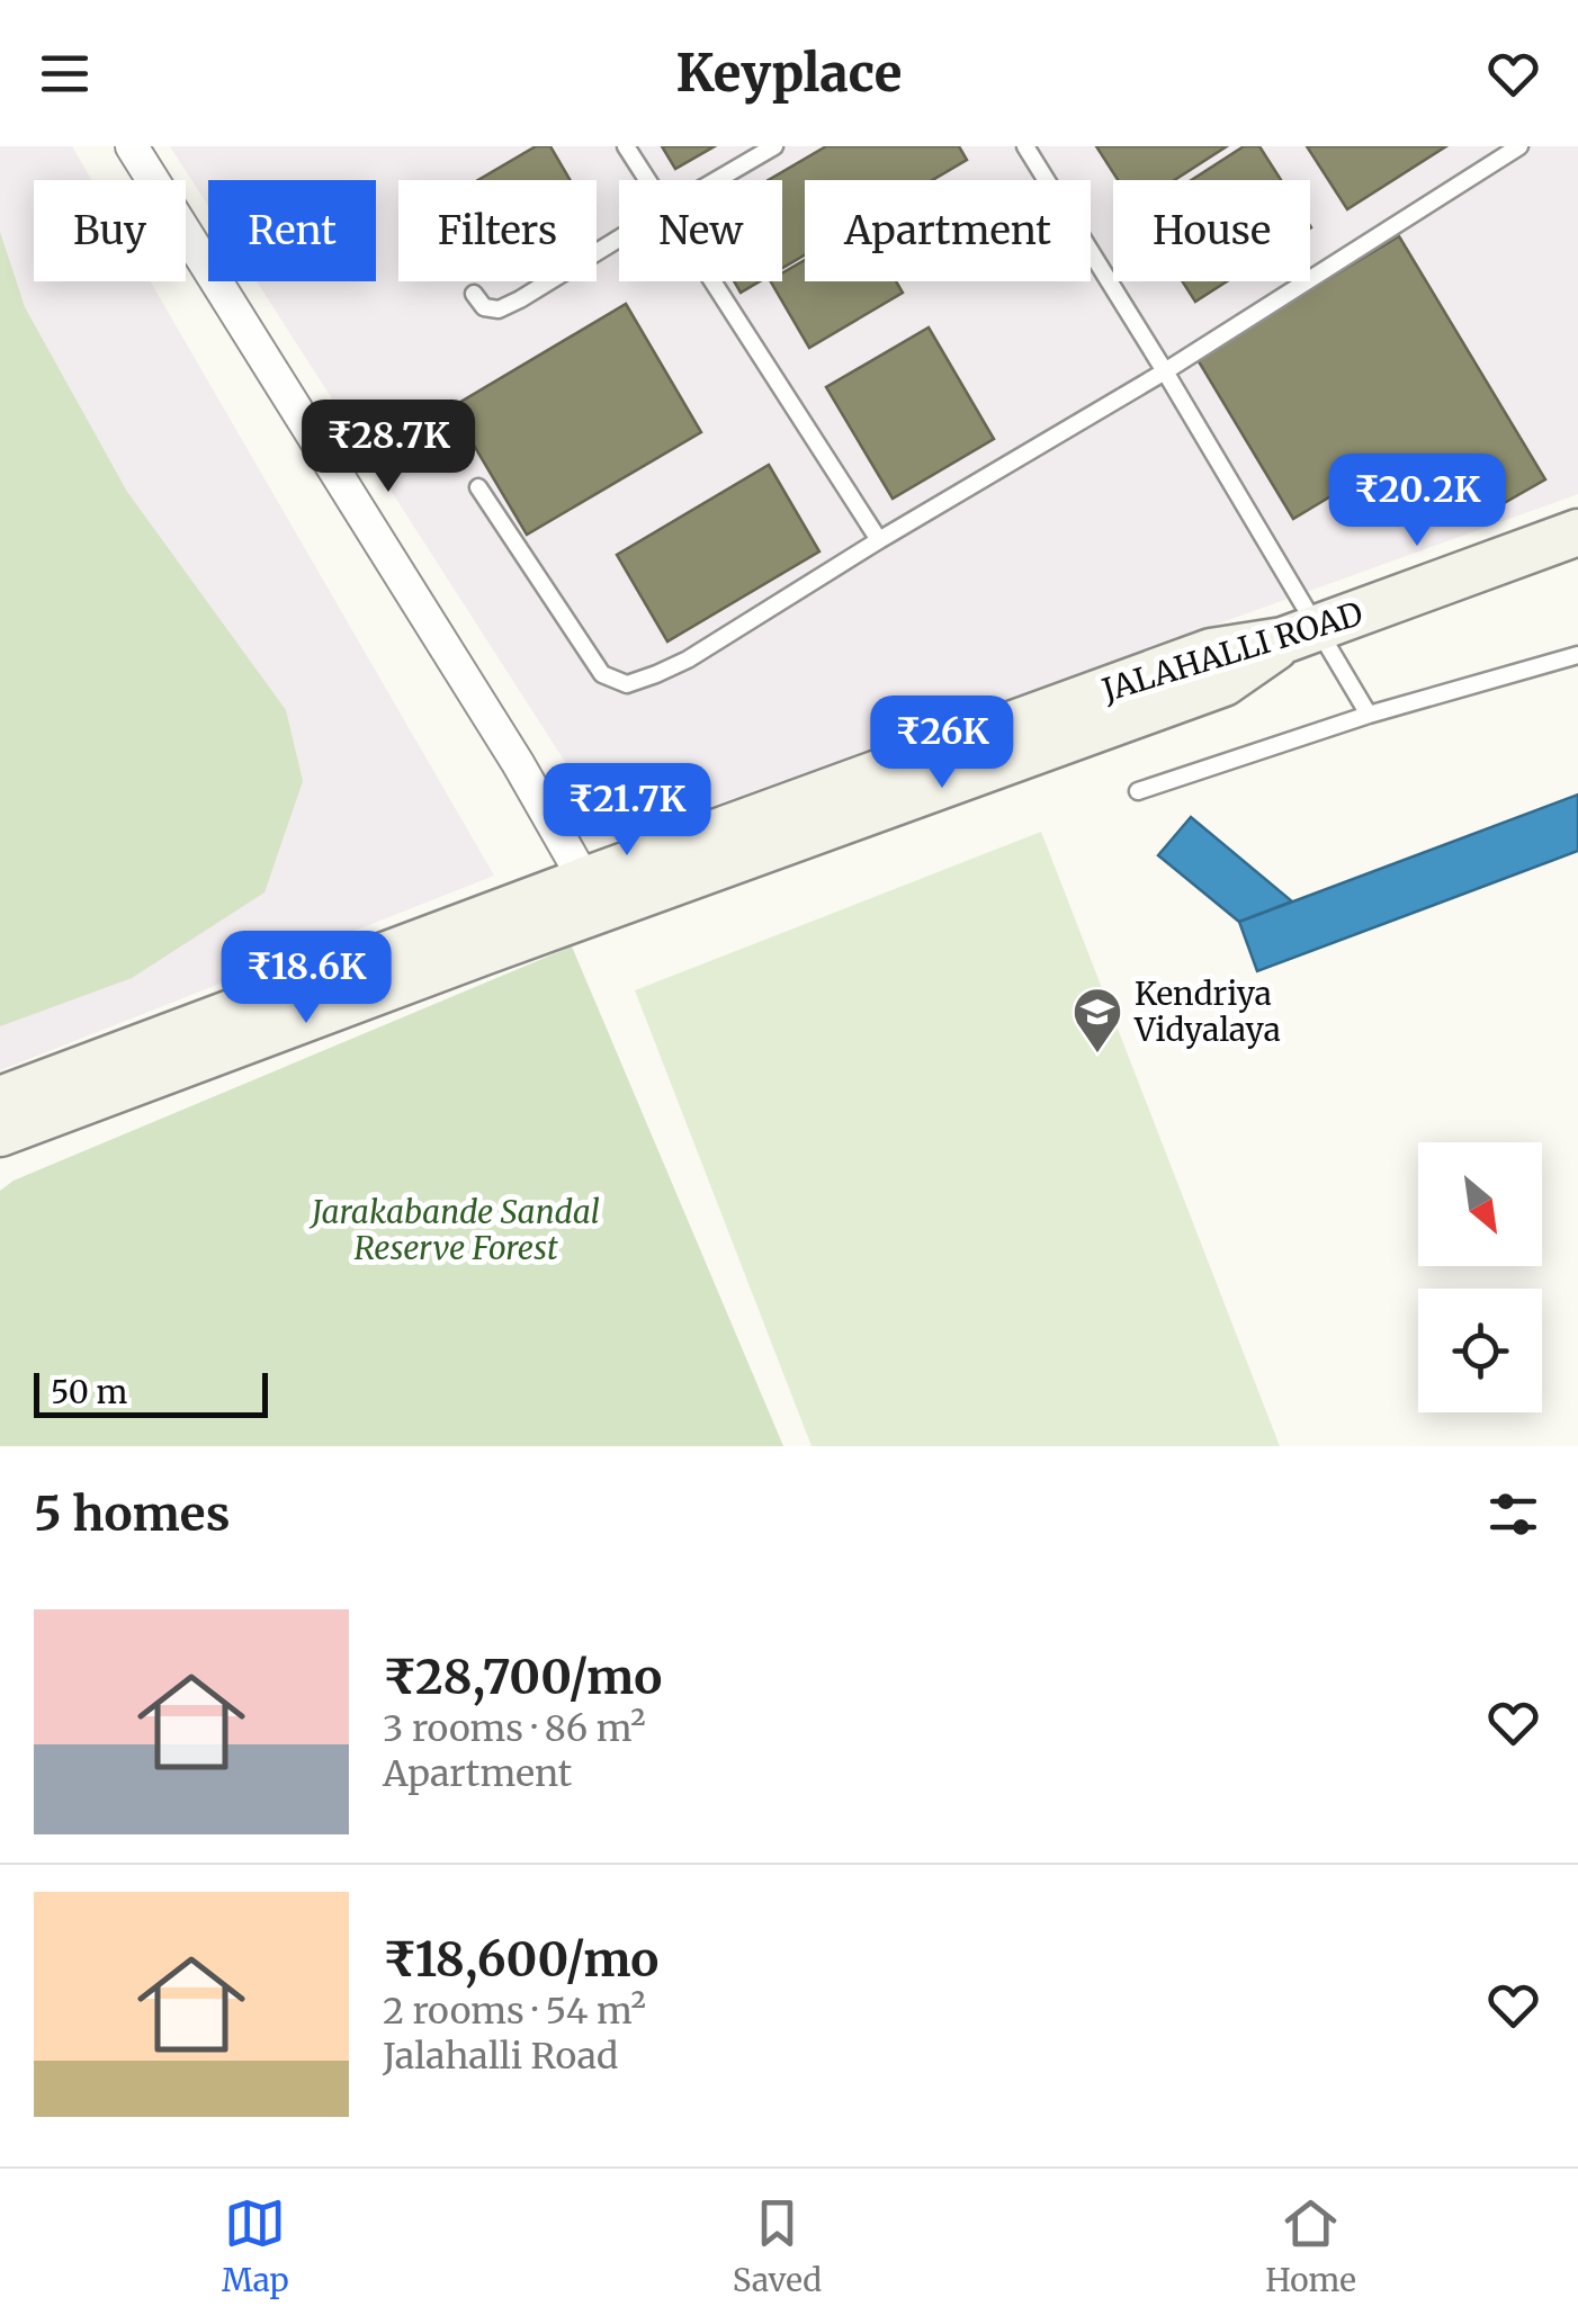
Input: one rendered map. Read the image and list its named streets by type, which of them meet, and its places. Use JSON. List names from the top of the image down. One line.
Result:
{"streets":{"main road":["JALAHALLI ROAD"]},"parks":["Jarakabande Sandal Reserve Forest"],"places":{"school or university":["Kendriya Vidyalaya"]},"scale_bar":"50 m","north":"bottom right","page":{"header":"Keyplace","chip":["Buy","Rent","Filters","New","Apartment","House"],"price":["₹28.7K","₹20.2K","₹26K","₹21.7K","₹18.6K"],"scale":"50 m","heading":"5 homes","list":[{"name":"₹28,700/mo","note":"3 rooms · 86 m² · Apartment"},{"name":"₹18,600/mo","note":"2 rooms · 54 m² · Jalahalli Road"}],"tabs":["Map","Saved","Home"]}}
